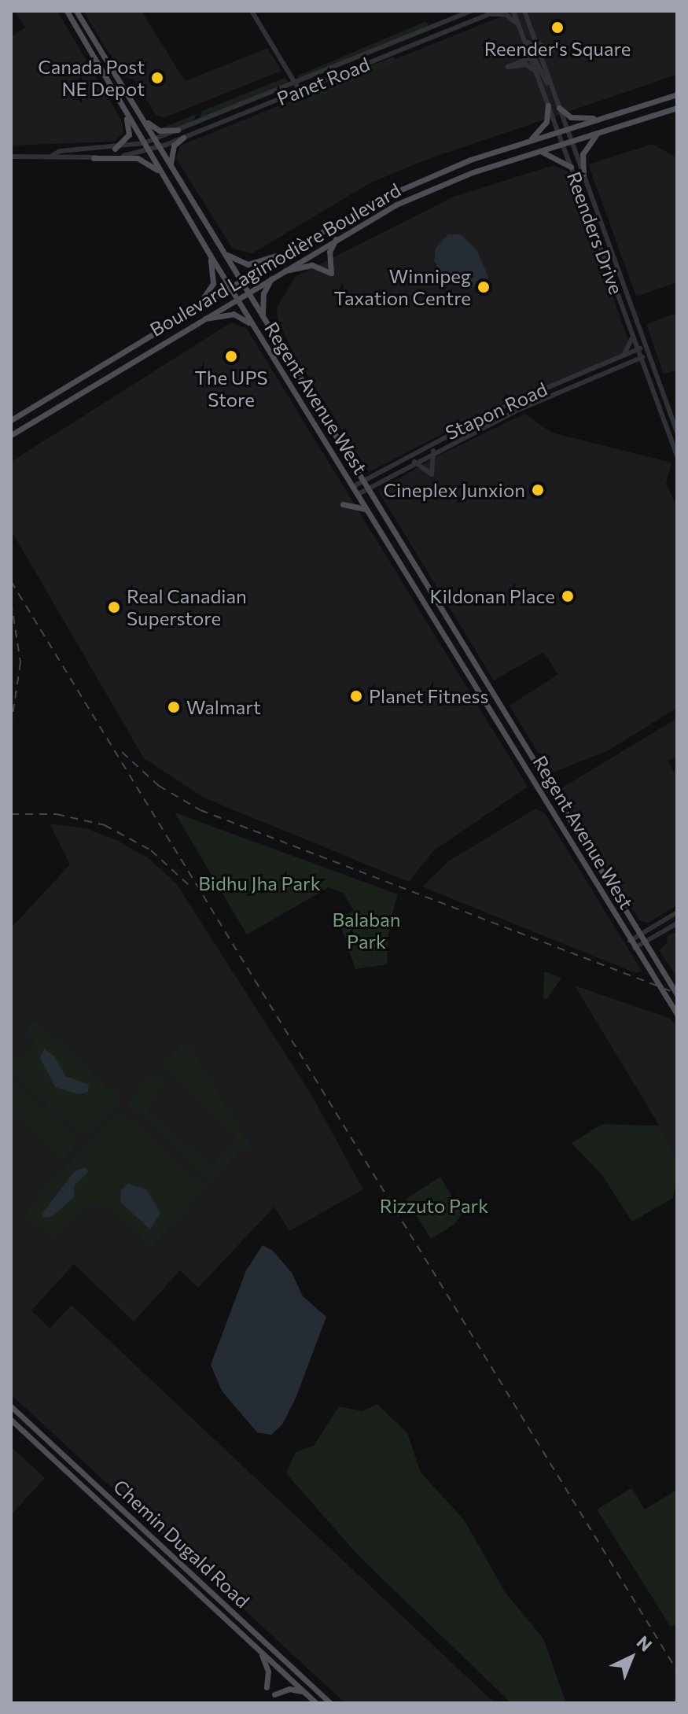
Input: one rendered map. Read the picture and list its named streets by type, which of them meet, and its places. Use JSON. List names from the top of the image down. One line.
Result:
{"streets":{"main road":["Boulevard Lagimodière Boulevard","Regent Avenue West","Chemin Dugald Road"],"street":["Panet Road","Reenders Drive","Stapon Road"]},"crossings":[["Panet Road","Regent Avenue West"],["Reenders Drive","Boulevard Lagimodière Boulevard"],["Reenders Drive","Stapon Road"],["Boulevard Lagimodière Boulevard","Regent Avenue West"],["Regent Avenue West","Stapon Road"]],"parks":["Bidhu Jha Park","Balaban Park","Rizzuto Park"],"places":["Reender's Square","Canada Post NE Depot","Winnipeg Taxation Centre","The UPS Store","Cineplex Junxion","Kildonan Place","Real Canadian Superstore","Planet Fitness","Walmart"],"north":"top right"}
